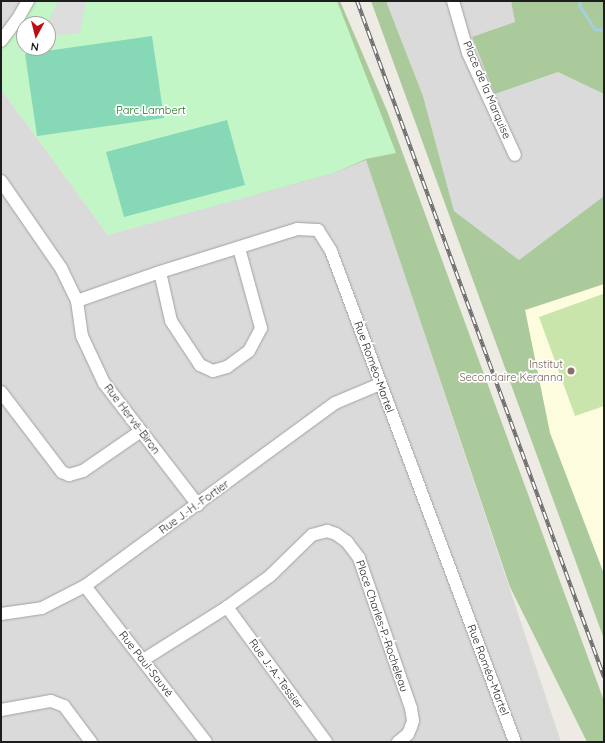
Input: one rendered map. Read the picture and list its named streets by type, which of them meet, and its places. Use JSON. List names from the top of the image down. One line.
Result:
{"streets":{"street":["Place de la Marquise","Rue Roméo-Martel","Rue Hervé-Biron","Rue J.-H.-Fortier","Place Charles-P.-Rocheleau","Rue Paul-Sauvé","Rue J.-A.-Tessier"]},"crossings":[["Rue Roméo-Martel","Rue Hervé-Biron"],["Rue Roméo-Martel","Rue J.-H.-Fortier"],["Rue Hervé-Biron","Rue J.-H.-Fortier"],["Rue J.-H.-Fortier","Rue Paul-Sauvé"],["Place Charles-P.-Rocheleau","Rue Paul-Sauvé"],["Place Charles-P.-Rocheleau","Rue J.-A.-Tessier"]],"parks":["Parc Lambert"],"places":["Institut Secondaire Keranna"],"north":"bottom"}
